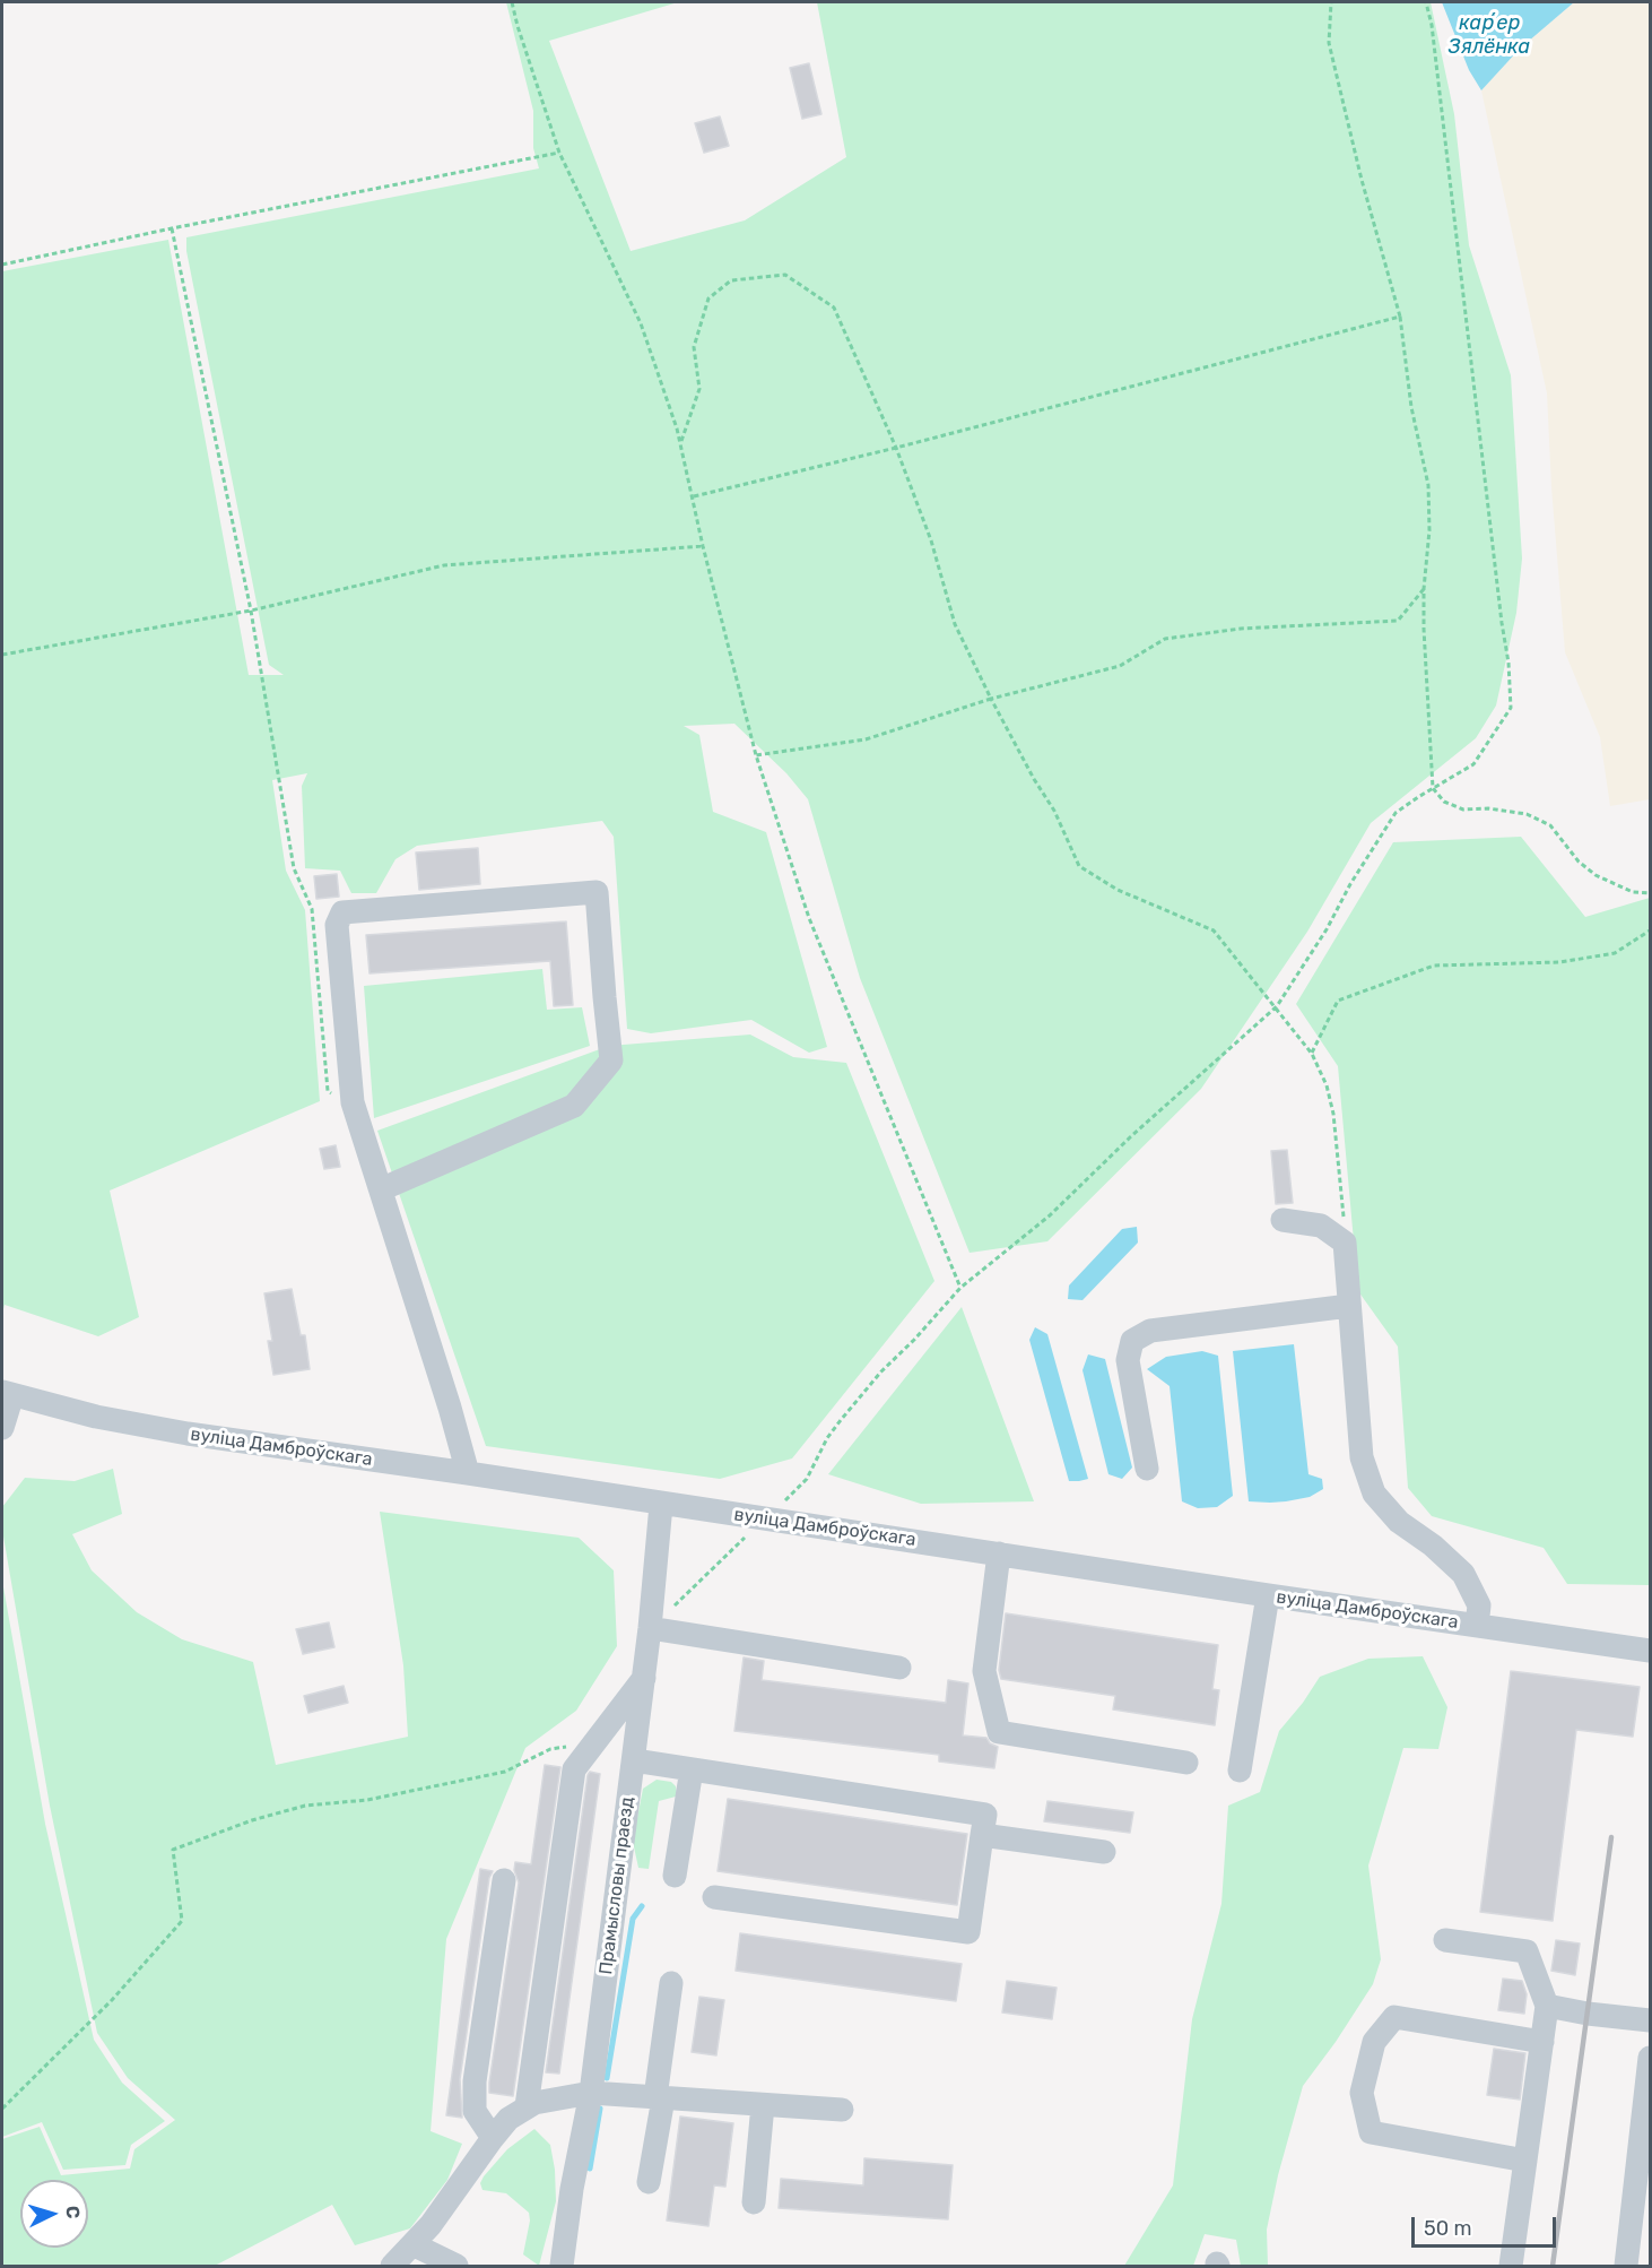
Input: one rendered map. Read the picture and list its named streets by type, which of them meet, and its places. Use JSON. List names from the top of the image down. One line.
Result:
{"streets":{"street":["вуліца Дамброўскага","Прамысловы праезд"]},"crossings":[["вуліца Дамброўскага","Прамысловы праезд"]],"water":["карʼер Зялёнка"],"scale_bar":"50 m","north":"right"}
